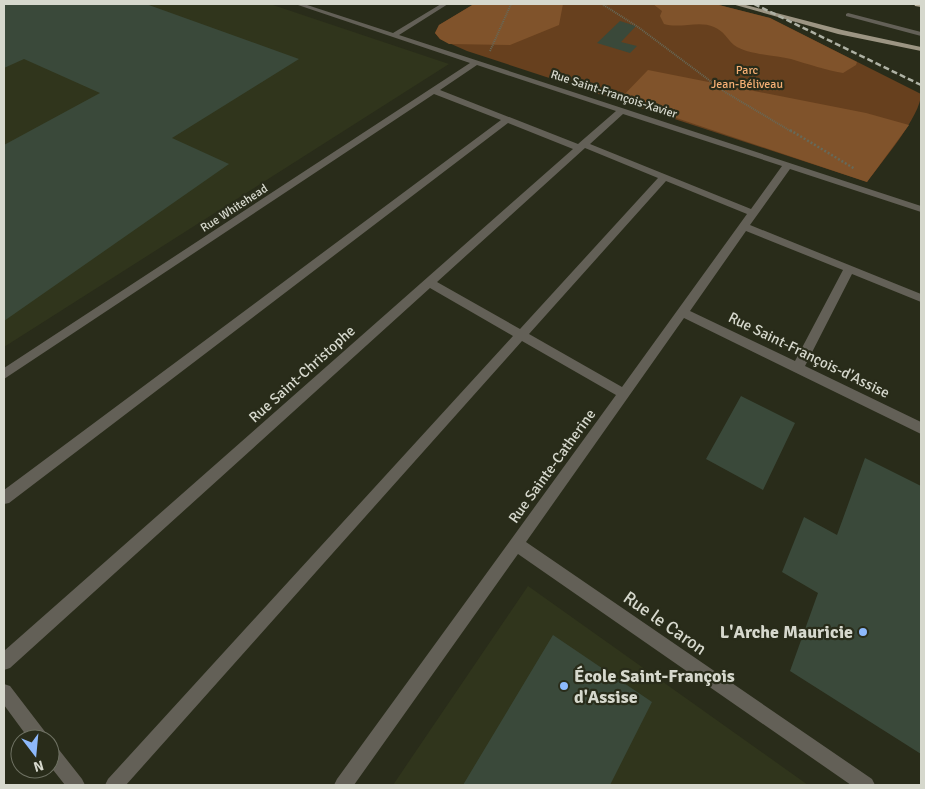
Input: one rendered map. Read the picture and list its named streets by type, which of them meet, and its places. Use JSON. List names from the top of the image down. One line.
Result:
{"streets":{"street":["Rue Saint-François-Xavier","Rue Whitehead","Rue Saint-François-d'Assise","Rue Saint-Christophe","Rue Sainte-Catherine","Rue le Caron"]},"crossings":[["Rue Saint-François-Xavier","Rue Whitehead"],["Rue Saint-François-Xavier","Rue Saint-Christophe"],["Rue Saint-François-Xavier","Rue Sainte-Catherine"],["Rue Saint-François-d'Assise","Rue Sainte-Catherine"],["Rue Sainte-Catherine","Rue le Caron"]],"parks":["Parc Jean-Béliveau"],"places":["L'Arche Mauricie","École Saint-François d'Assise"],"north":"bottom"}
